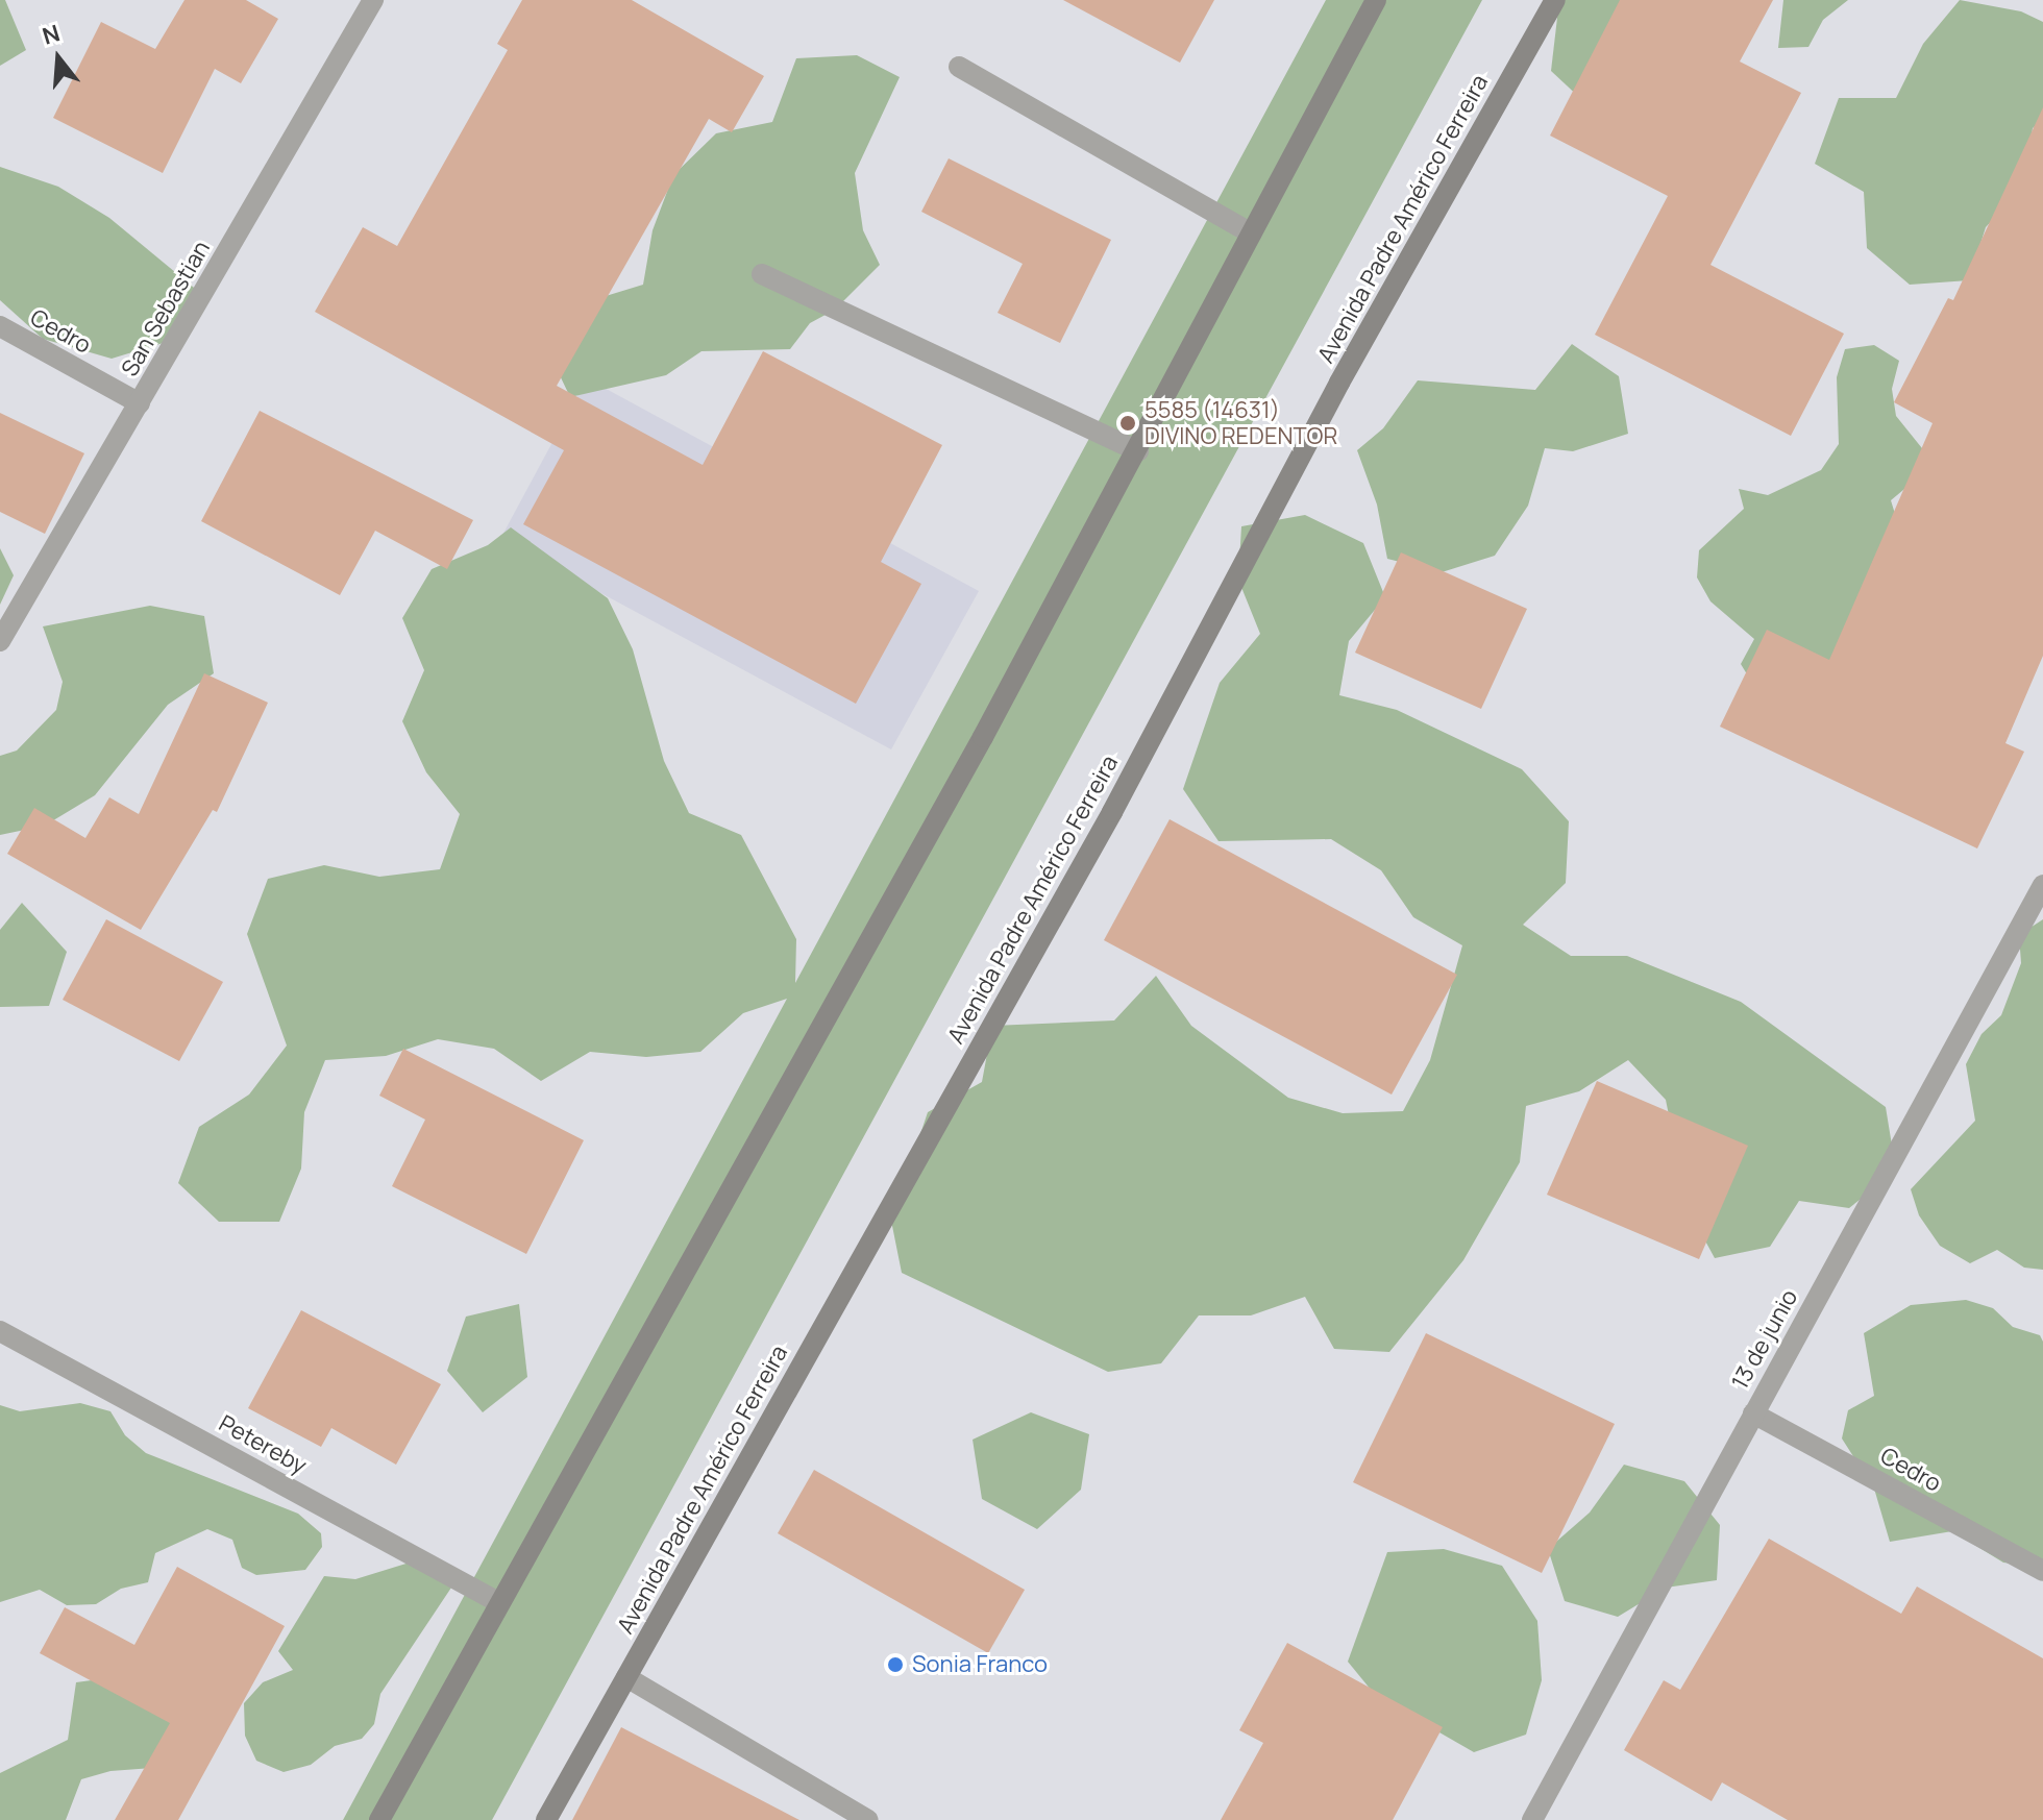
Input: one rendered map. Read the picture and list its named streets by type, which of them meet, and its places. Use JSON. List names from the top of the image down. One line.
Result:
{"streets":{"street":["Avenida Padre Américo Ferreira","San Sebastian","Cedro","13 de junio","Petereby"]},"crossings":[["San Sebastian","Cedro"],["Cedro","13 de junio"]],"places":["5585 (14631) DIVINO REDENTOR","Sonia Franco"],"north":"top"}
